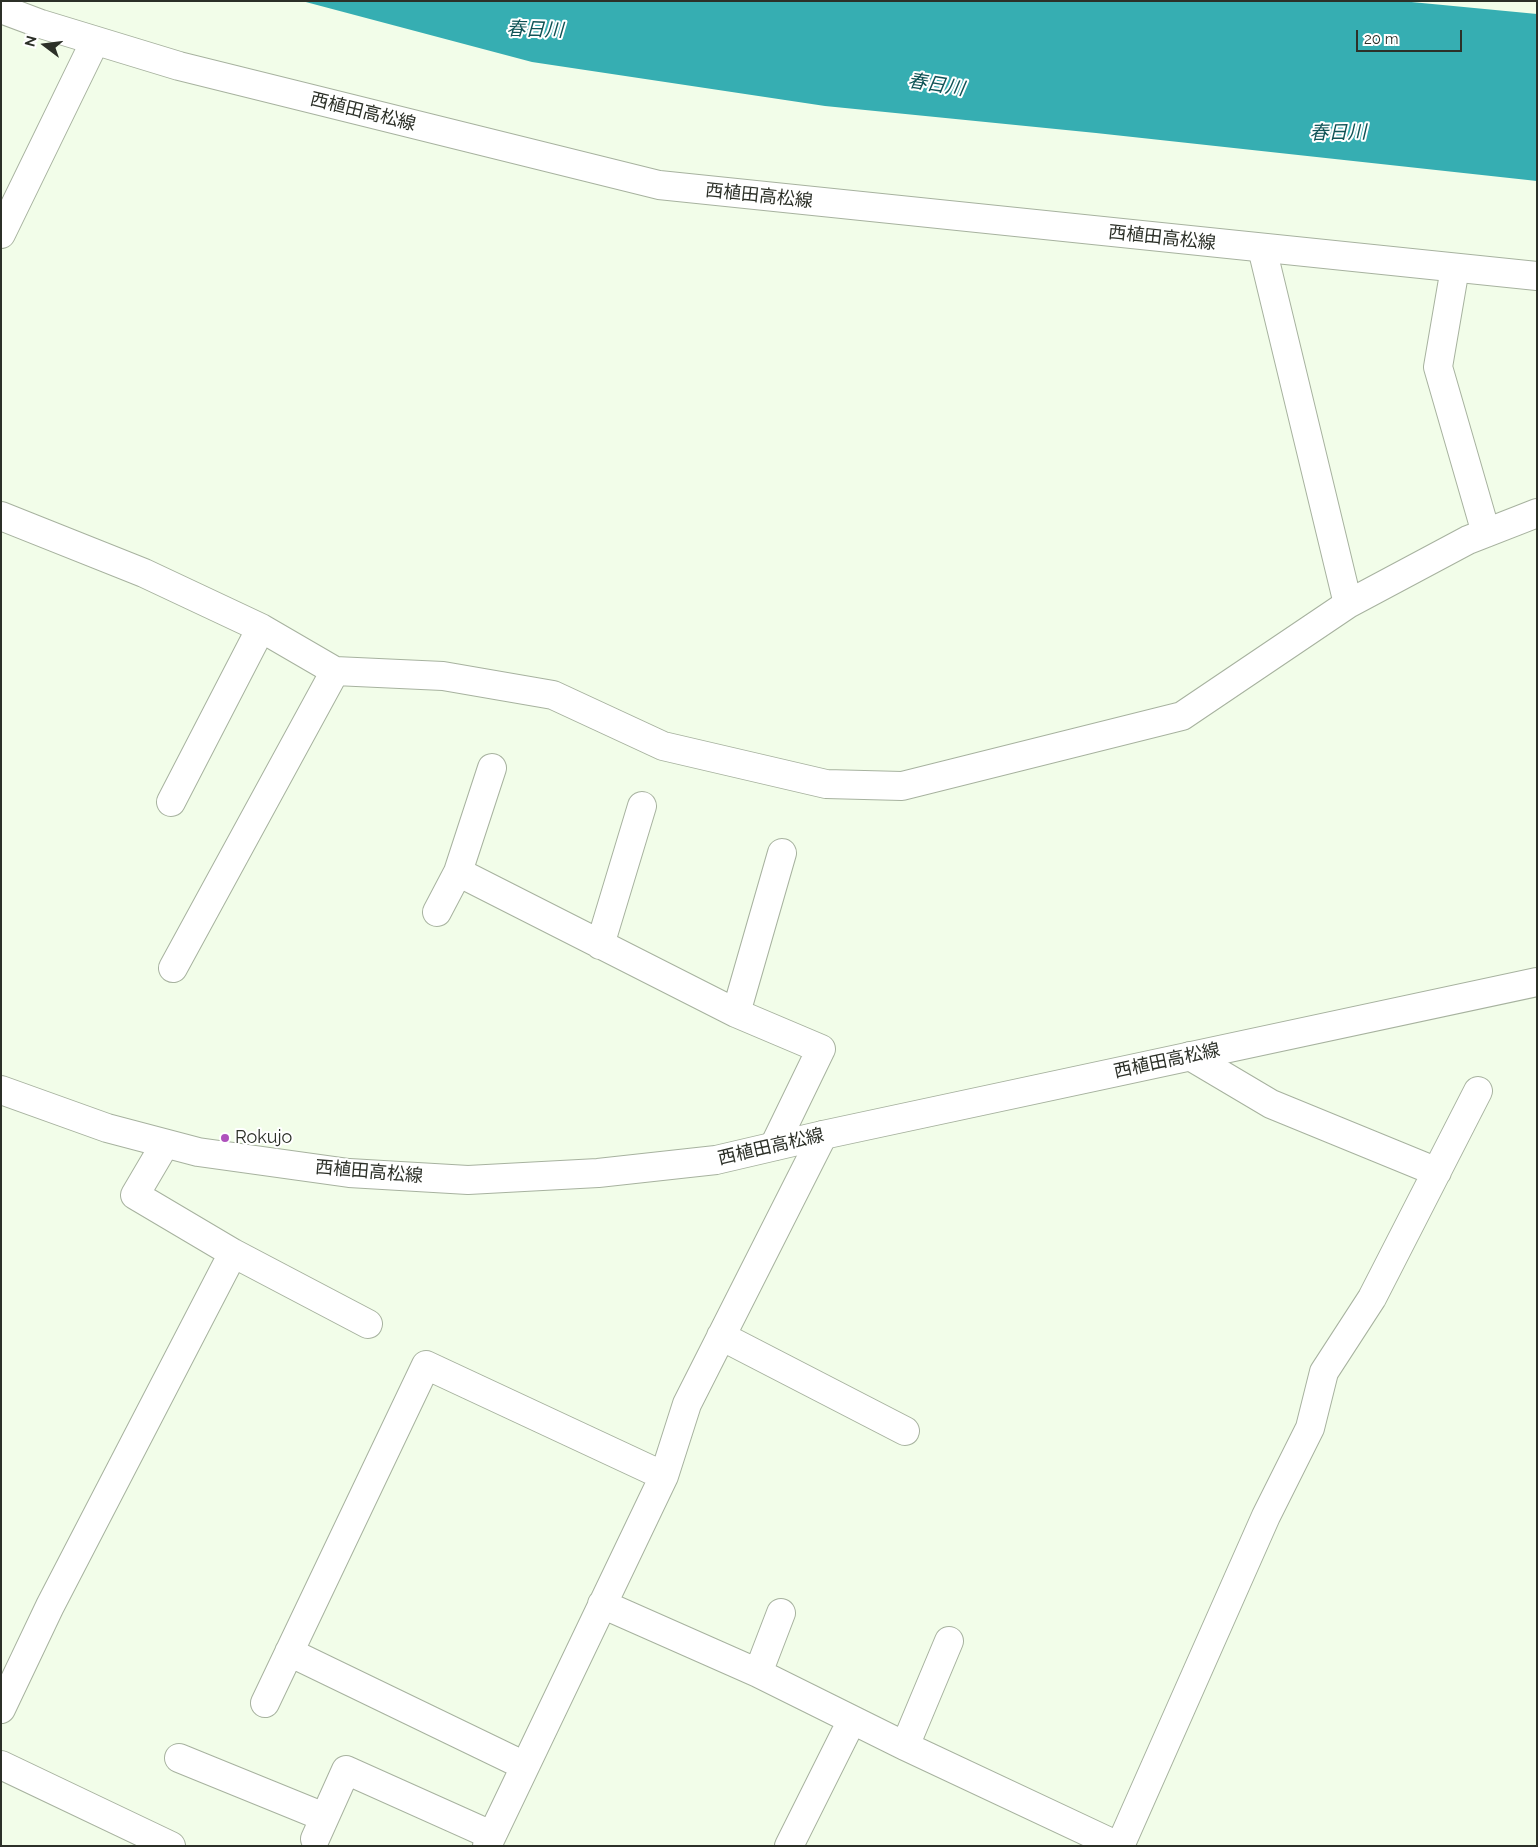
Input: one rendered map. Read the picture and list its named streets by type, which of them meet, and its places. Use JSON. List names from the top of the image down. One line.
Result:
{"streets":{"street":["西植田高松線"]},"water":["春日川"],"places":["Rokujo"],"scale_bar":"20 m","north":"left"}
